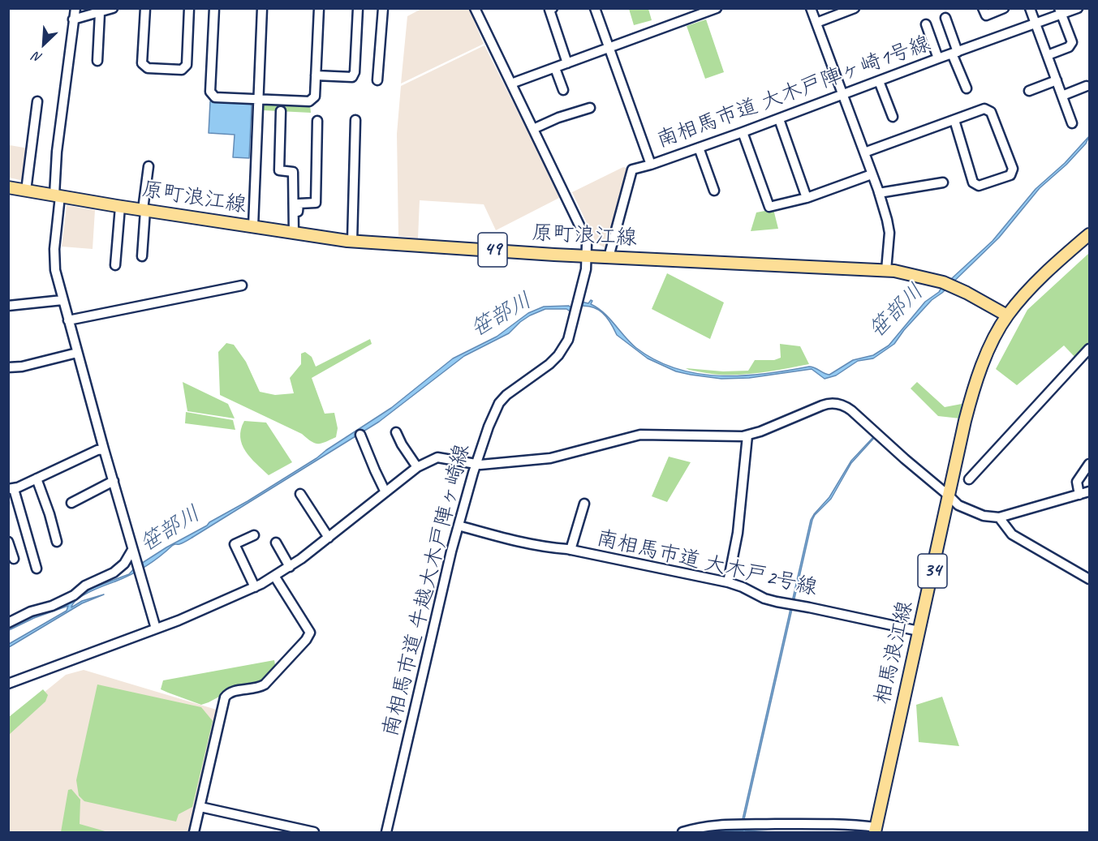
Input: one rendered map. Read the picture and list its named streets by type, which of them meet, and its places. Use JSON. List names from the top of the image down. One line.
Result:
{"streets":{"main road":["原町浪江線","49","34","相馬浪江線"],"street":["南相馬市道 大木戸陣ヶ崎1号線","南相馬市道 大木戸2号線","南相馬市道 牛越大木戸陣ヶ崎線"]},"crossings":[["原町浪江線","34"],["原町浪江線","南相馬市道 牛越大木戸陣ヶ崎線"],["原町浪江線","相馬浪江線"],["南相馬市道 大木戸2号線","南相馬市道 牛越大木戸陣ヶ崎線"],["南相馬市道 大木戸2号線","相馬浪江線"],["34","相馬浪江線"]],"water":["笹部川"],"north":"bottom left"}
